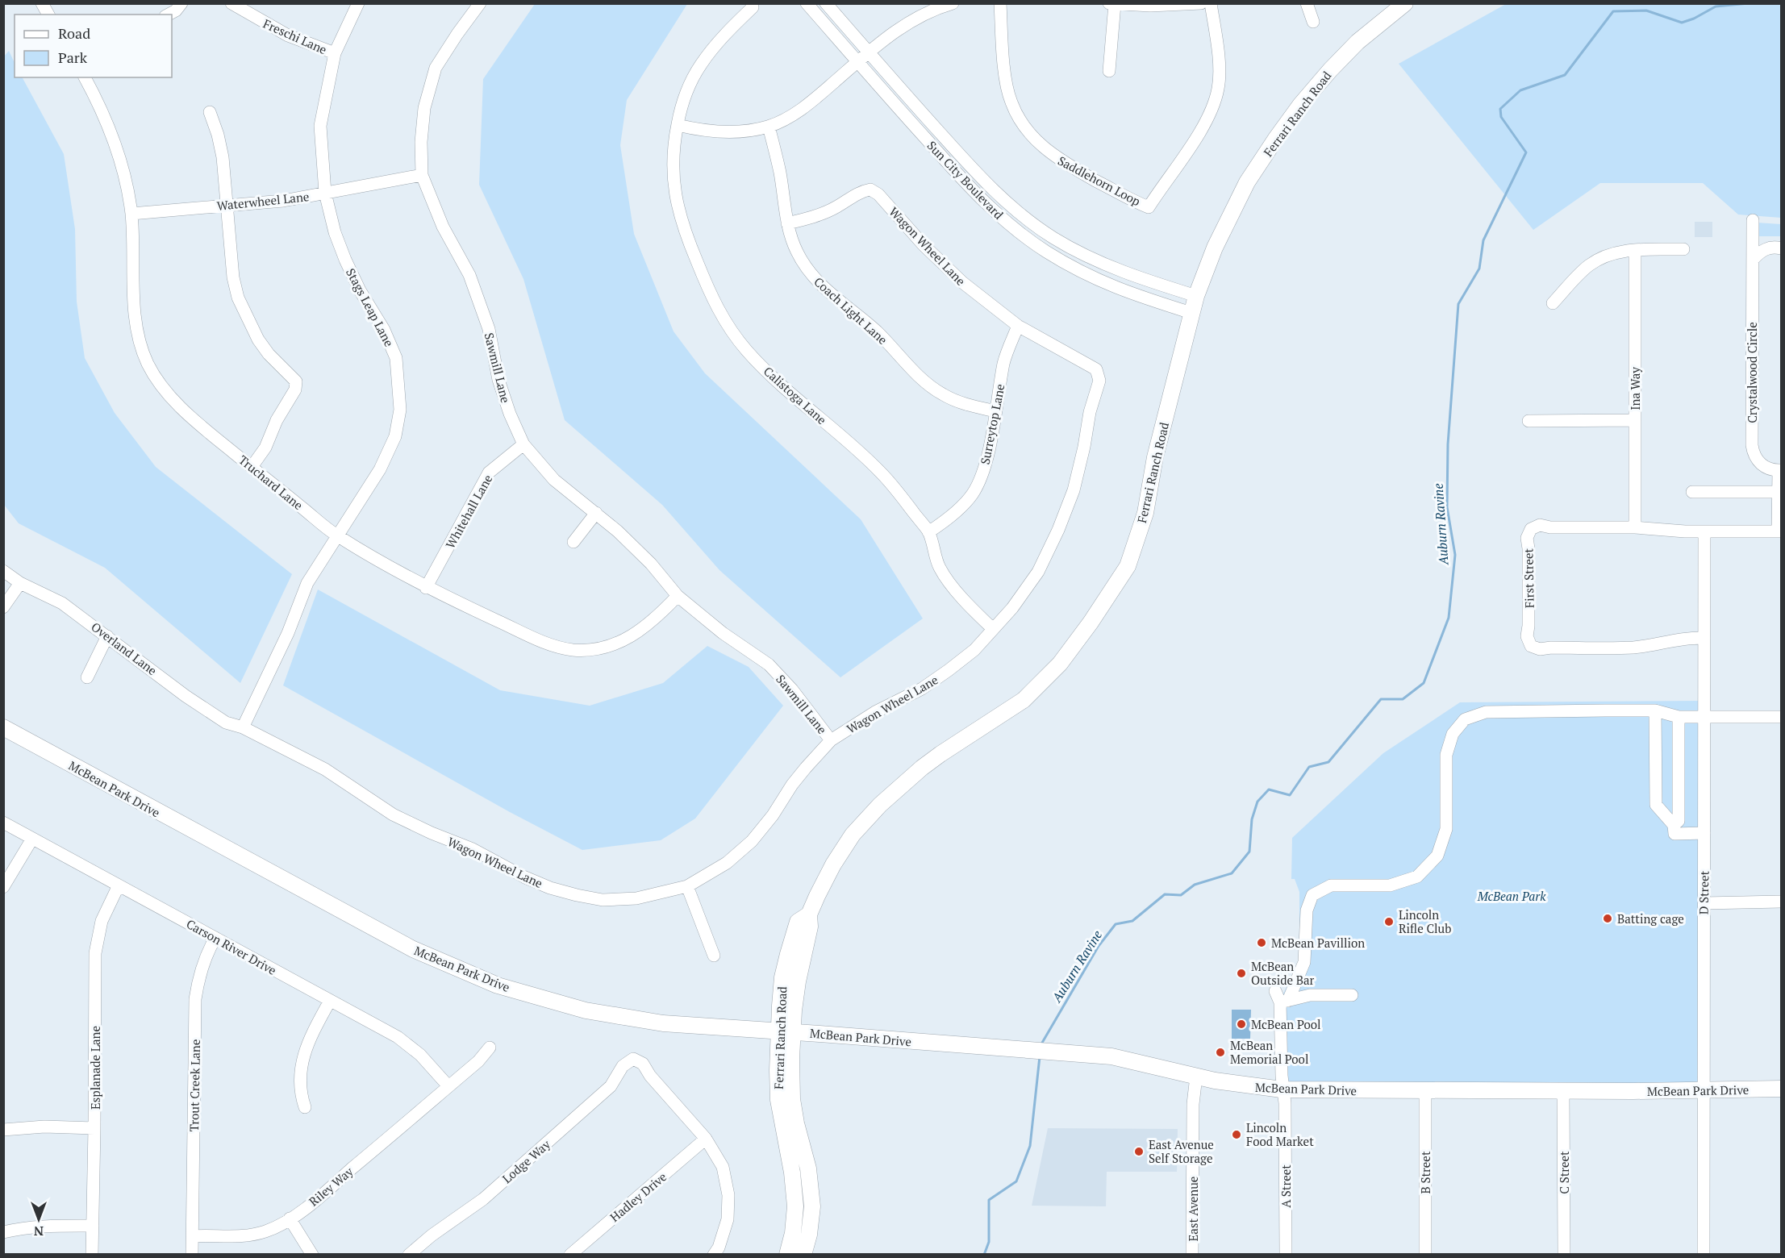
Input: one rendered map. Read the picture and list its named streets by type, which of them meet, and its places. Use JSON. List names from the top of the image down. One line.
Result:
{"streets":{"main road":["Ferrari Ranch Road","McBean Park Drive"],"street":["Freschi Lane","Sun City Boulevard","Saddlehorn Loop","Waterwheel Lane","Wagon Wheel Lane","Stags Leap Lane","Coach Light Lane","Sawmill Lane","Crystalwood Circle","Ina Way","Calistoga Lane","Surreytop Lane","Truchard Lane","Whitehall Lane","First Street","Overland Lane","D Street","Carson River Drive","Esplanade Lane","Trout Creek Lane","Lodge Way","B Street","C Street","Riley Way","A Street","Hadley Drive","East Avenue"]},"crossings":[["Freschi Lane","Stags Leap Lane"],["Ferrari Ranch Road","Sun City Boulevard"],["Ferrari Ranch Road","McBean Park Drive"],["Waterwheel Lane","Stags Leap Lane"],["Waterwheel Lane","Sawmill Lane"],["Waterwheel Lane","Truchard Lane"],["Wagon Wheel Lane","Stags Leap Lane"],["Wagon Wheel Lane","Coach Light Lane"],["Wagon Wheel Lane","Sawmill Lane"],["Wagon Wheel Lane","Calistoga Lane"],["Wagon Wheel Lane","Surreytop Lane"],["Wagon Wheel Lane","Overland Lane"],["Stags Leap Lane","Truchard Lane"],["Stags Leap Lane","Overland Lane"],["Coach Light Lane","Surreytop Lane"],["Sawmill Lane","Truchard Lane"],["Sawmill Lane","Whitehall Lane"],["Crystalwood Circle","First Street"],["Ina Way","First Street"],["Calistoga Lane","Surreytop Lane"],["Truchard Lane","Whitehall Lane"],["First Street","D Street"],["McBean Park Drive","D Street"],["McBean Park Drive","B Street"],["McBean Park Drive","C Street"],["McBean Park Drive","A Street"],["McBean Park Drive","East Avenue"],["Carson River Drive","Esplanade Lane"],["Carson River Drive","Trout Creek Lane"],["Carson River Drive","Riley Way"],["Trout Creek Lane","Riley Way"],["Lodge Way","Hadley Drive"]],"water":["Auburn Ravine"],"parks":["McBean Park"],"places":["Batting cage","Lincoln Rifle Club","McBean Pavillion","McBean Outside Bar","McBean Pool","McBean Memorial Pool","Lincoln Food Market","East Avenue Self Storage"],"legend":["Road","Park"],"north":"bottom"}
